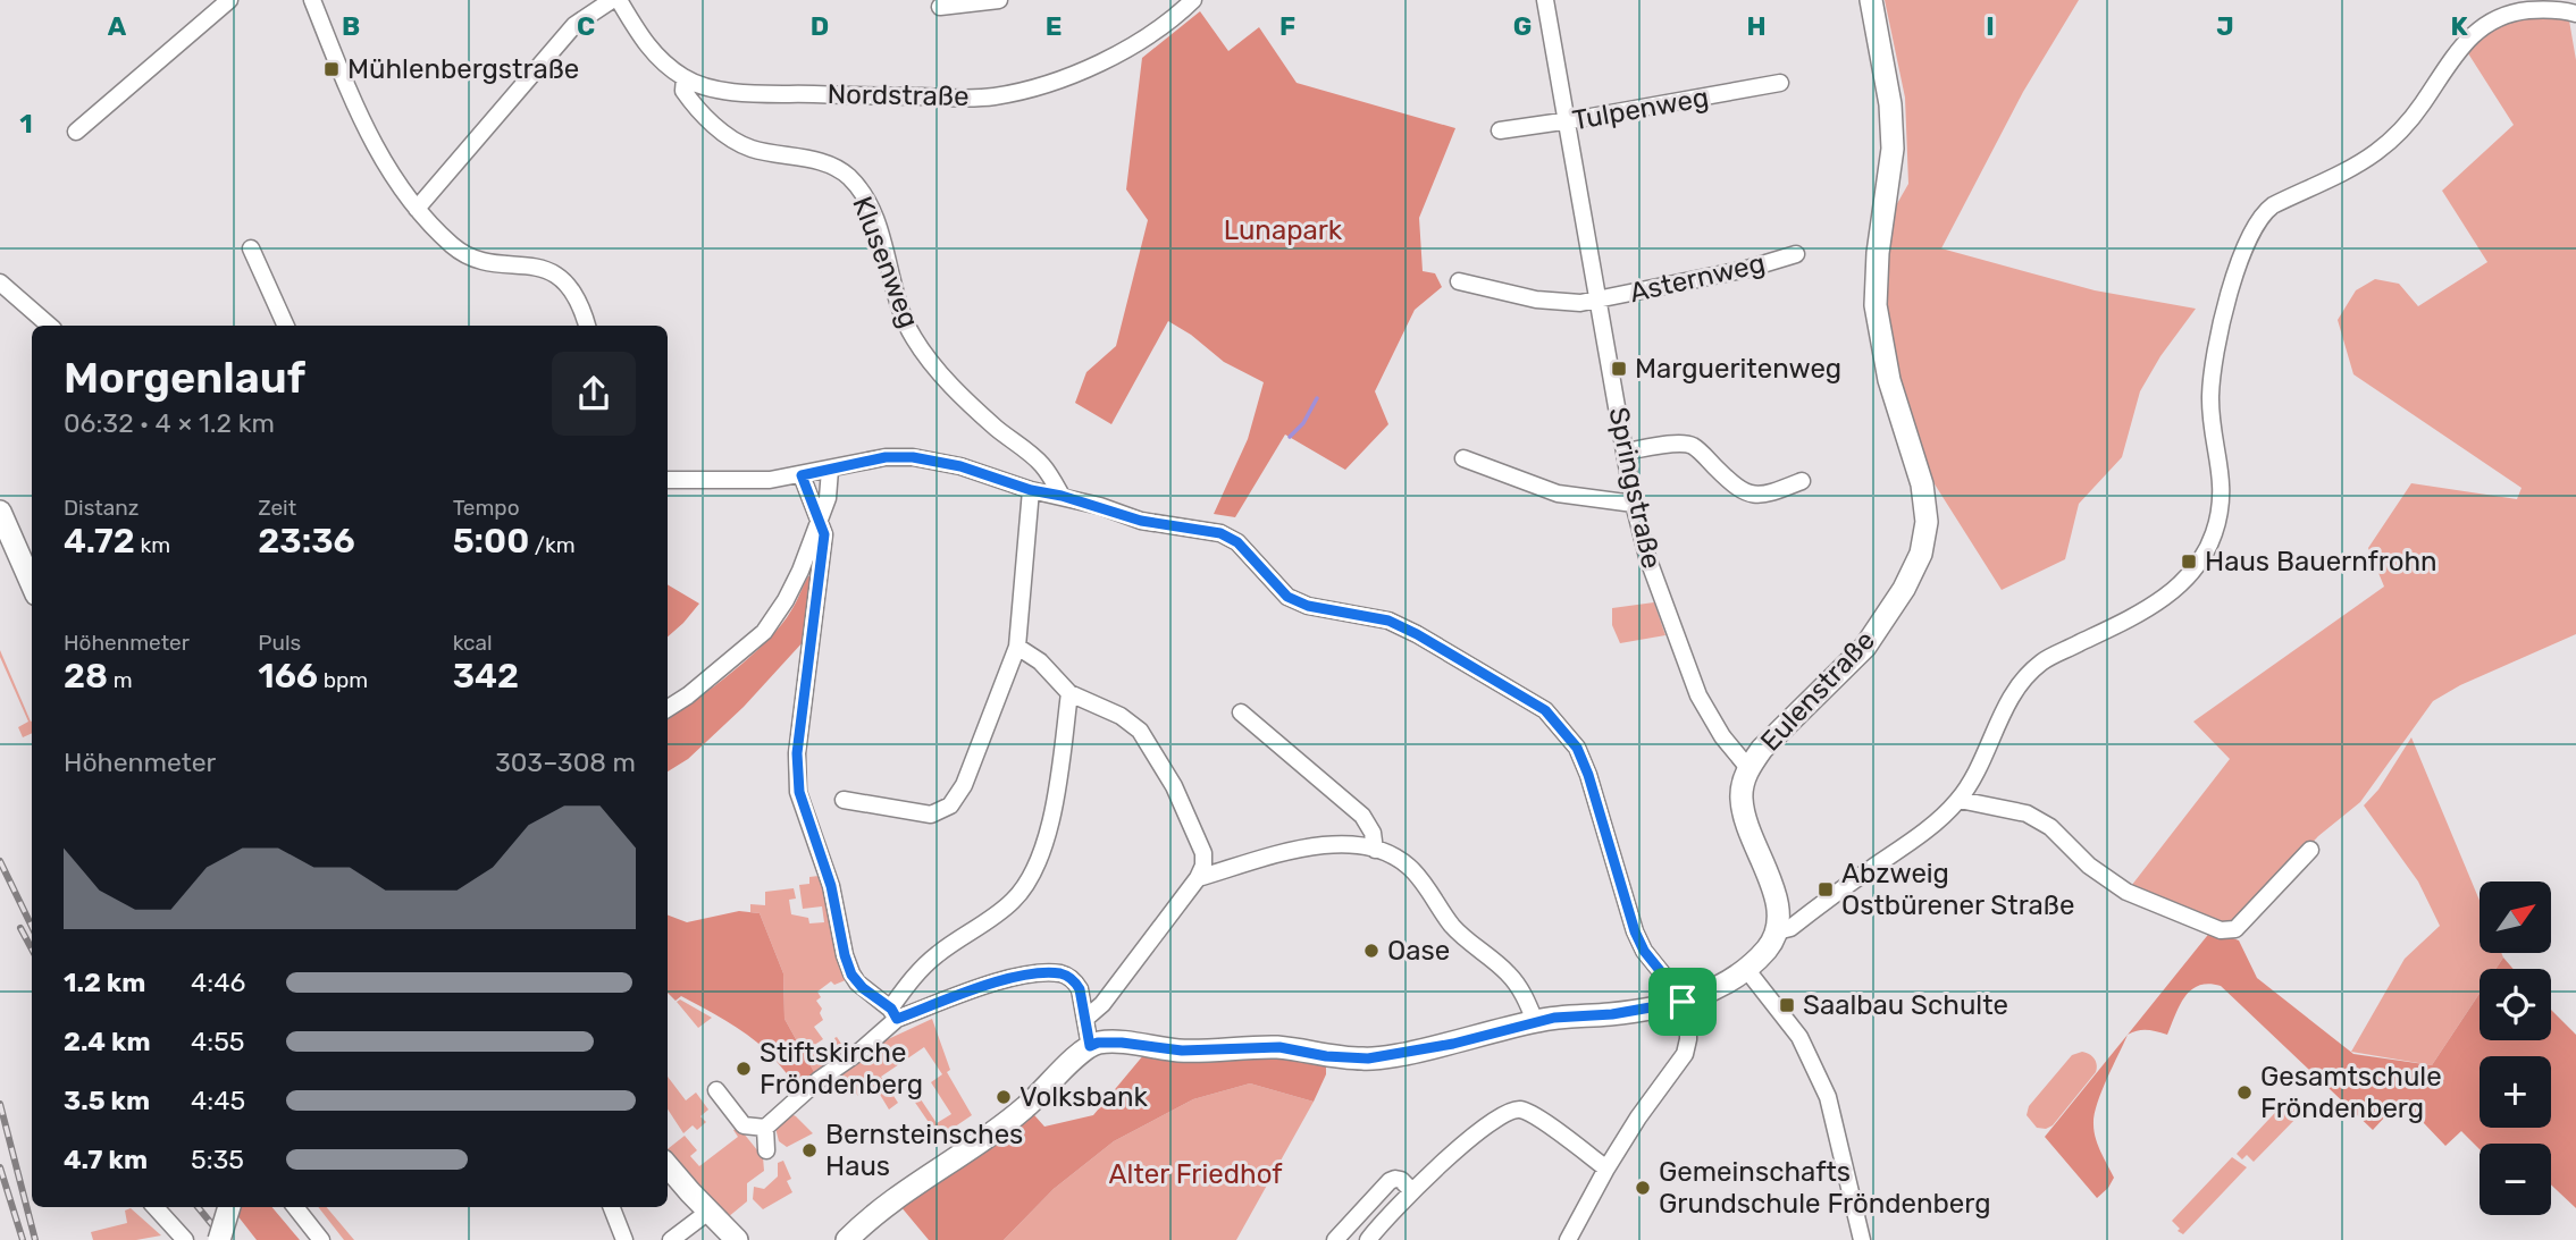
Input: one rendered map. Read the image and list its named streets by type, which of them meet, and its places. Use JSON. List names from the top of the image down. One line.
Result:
{"streets":{"main road":["Eulenstraße"],"street":["Nordstraße","Tulpenweg","Klusenweg","Asternweg","Springstraße"]},"crossings":[["Nordstraße","Klusenweg"],["Tulpenweg","Springstraße"],["Asternweg","Springstraße"],["Springstraße","Eulenstraße"]],"parks":["Lunapark","Alter Friedhof"],"places":{"transit":["Mühlenbergstraße","Margueritenweg","Haus Bauernfrohn","Abzweig Ostbürener Straße","Saalbau Schulte"],"other":["Oase","Stiftskirche Fröndenberg","Gesamtschule Fröndenberg","Volksbank","Bernsteinsches Haus","Gemeinschafts Grundschule Fröndenberg"]},"north":"top right","page":{"heading":["Morgenlauf","06:32 · 4 × 1.2 km"],"stats":[["Distanz","4.72 km"],["Zeit","23:36"],["Tempo","5:00 /km"],["Höhenmeter","28 m"],["Puls","166 bpm"],["kcal","342"]],"chart":["Höhenmeter","303–308 m"],"map_buttons":["+","−"],"list":[{"name":"1.2 km","note":"4:46"},{"name":"2.4 km","note":"4:55"},{"name":"3.5 km","note":"4:45"},{"name":"4.7 km","note":"5:35"}]},"grid":{"columns":["A","B","C","D","E","F","G","H","I","J","K"],"rows":["1"]}}
